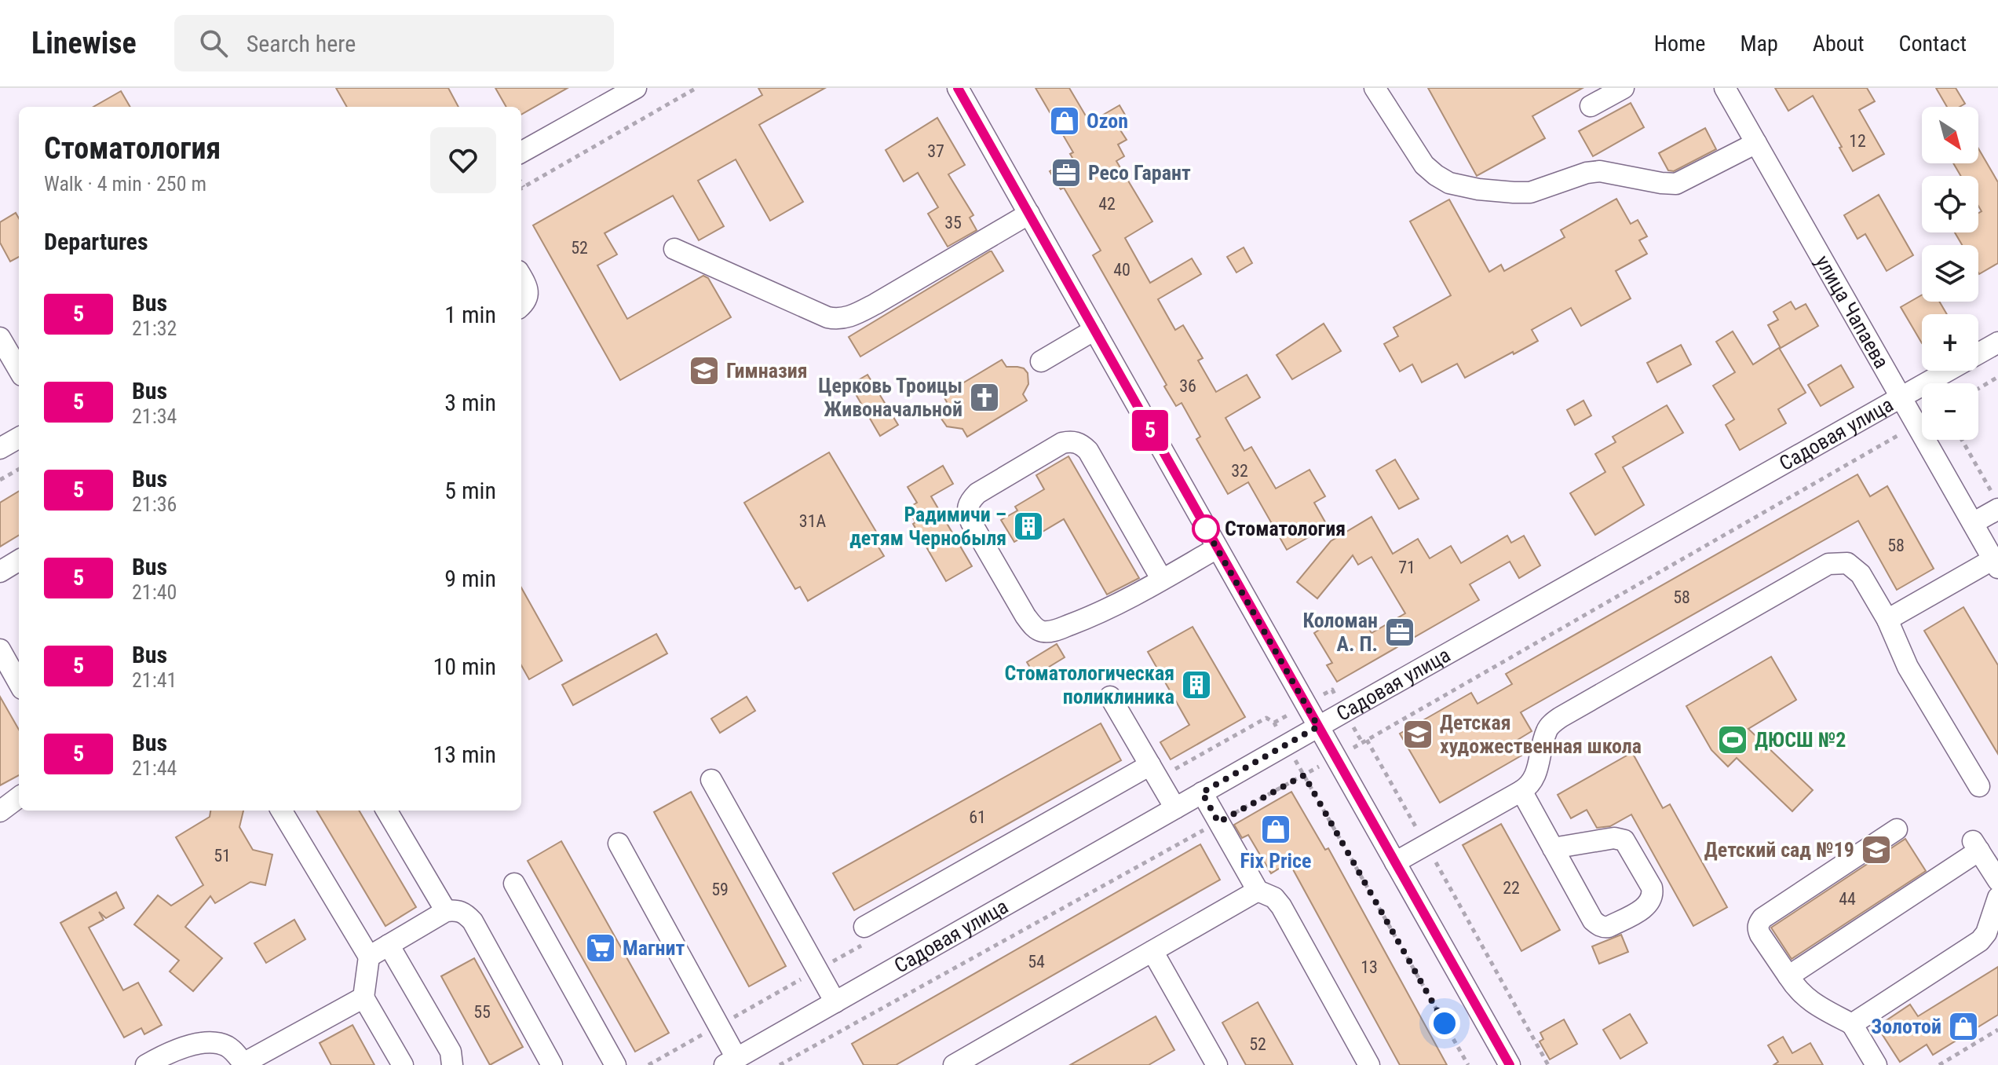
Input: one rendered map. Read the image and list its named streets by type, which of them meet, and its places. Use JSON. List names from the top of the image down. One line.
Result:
{"streets":{"street":["улица Чапаева","Садовая улица"]},"crossings":[["улица Чапаева","Садовая улица"]],"places":{"shop":["Ozon","Fix Price","Золотой"],"office":["Ресо Гарант","Коломан А. П."],"school or university":["Гимназия","Детская художественная школа","Детский сад №19"],"church":["Церковь Троицы Живоначальной"],"building":["Радимичи – детям Чернобыля","Стоматологическая поликлиника"],"other":["Стоматология"],"sports":["ДЮСШ №2"],"supermarket":["Магнит"]},"lines":["bus line 5"],"house_numbers":["12","37","42","35","52","40","36","32","31А","58","71","58","61","51","22","59","44","54","13","55","52"],"north":"bottom right","page":{"header":"Linewise","search":"Search here","nav":["Home","Map","About","Contact"],"on_map":"5","map_buttons":["+","−"],"heading":[["Стоматология","Walk · 4 min · 250 m"],"Departures"],"list":[{"mark":"5","name":"Bus","note":"21:32","value":"1 min"},{"mark":"5","name":"Bus","note":"21:34","value":"3 min"},{"mark":"5","name":"Bus","note":"21:36","value":"5 min"},{"mark":"5","name":"Bus","note":"21:40","value":"9 min"},{"mark":"5","name":"Bus","note":"21:41","value":"10 min"},{"mark":"5","name":"Bus","note":"21:44","value":"13 min"}]}}
